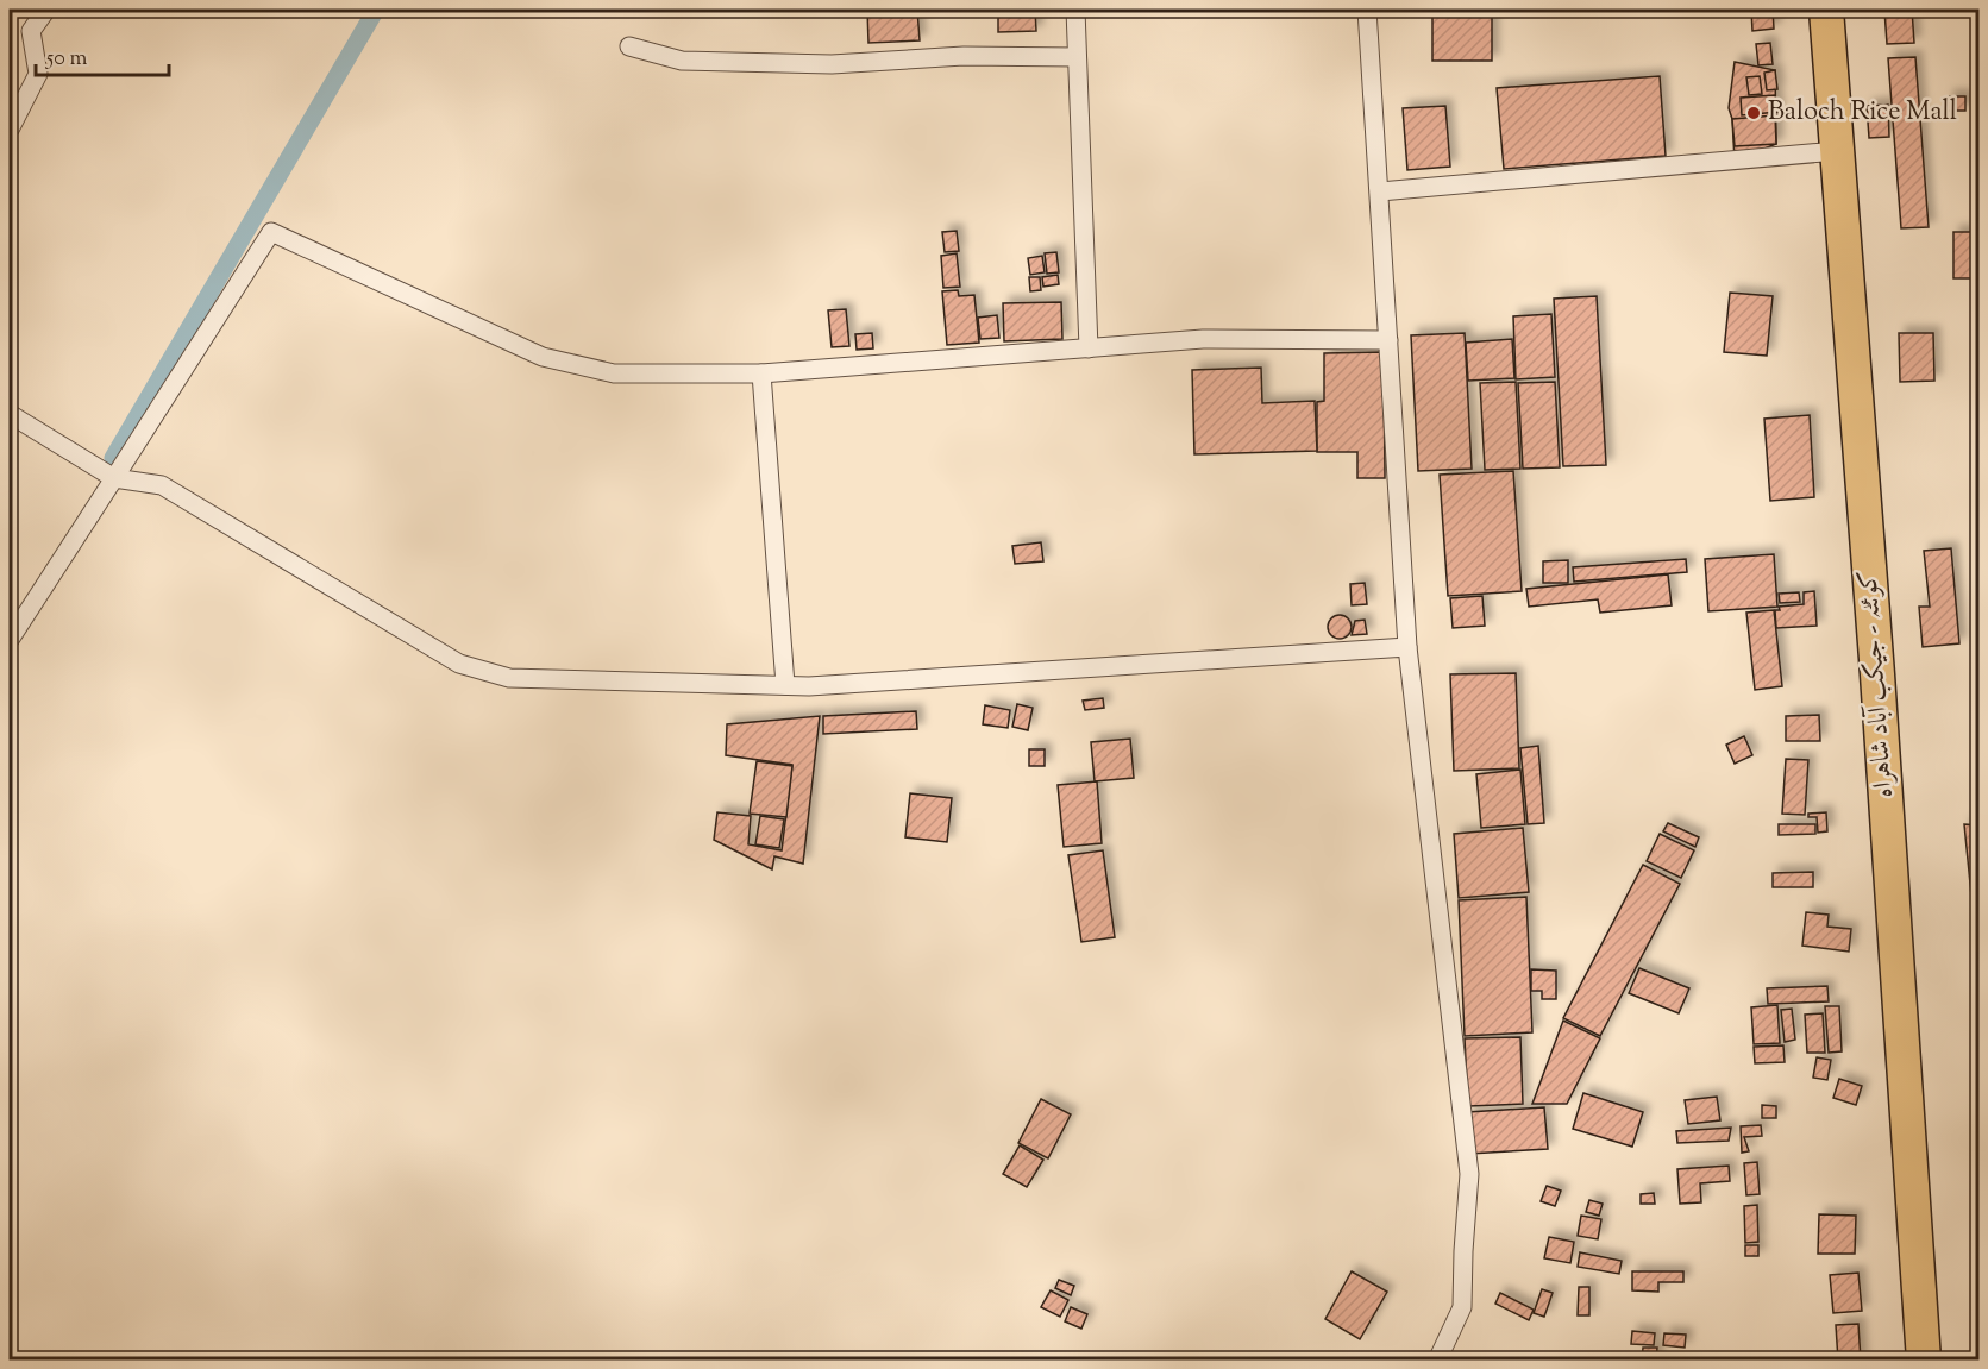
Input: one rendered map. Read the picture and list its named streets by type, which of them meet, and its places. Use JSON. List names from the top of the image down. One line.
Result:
{"streets":{"highway":["کوئٹہ - جیکب آباد شاہراہ"]},"places":["Baloch Rice Mall"],"scale_bar":"50 m"}
